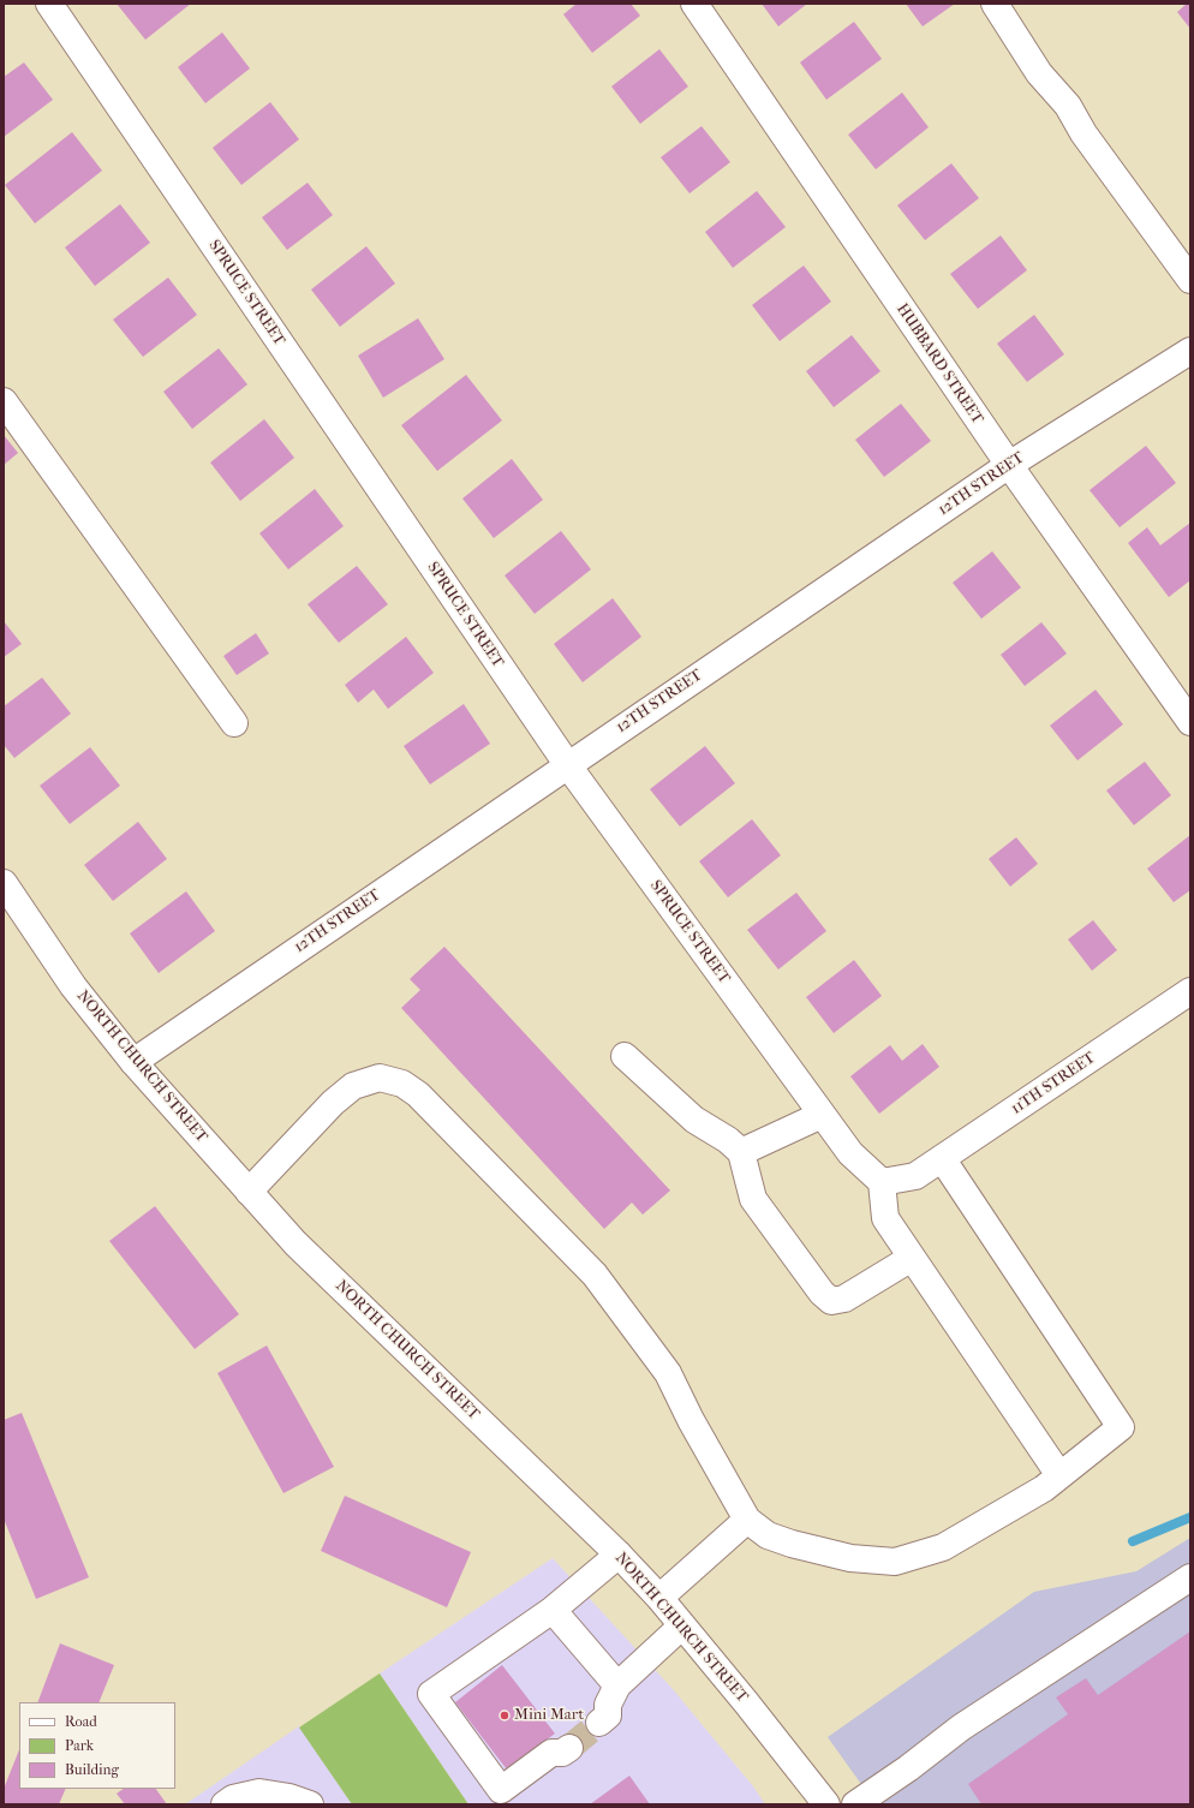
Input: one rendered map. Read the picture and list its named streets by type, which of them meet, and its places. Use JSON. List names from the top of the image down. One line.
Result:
{"streets":{"street":["SPRUCE STREET","HUBBARD STREET","12TH STREET","NORTH CHURCH STREET","11TH STREET"]},"crossings":[["SPRUCE STREET","12TH STREET"],["SPRUCE STREET","11TH STREET"],["HUBBARD STREET","12TH STREET"],["12TH STREET","NORTH CHURCH STREET"]],"places":["Mini Mart"],"legend":["Road","Park","Building"]}
